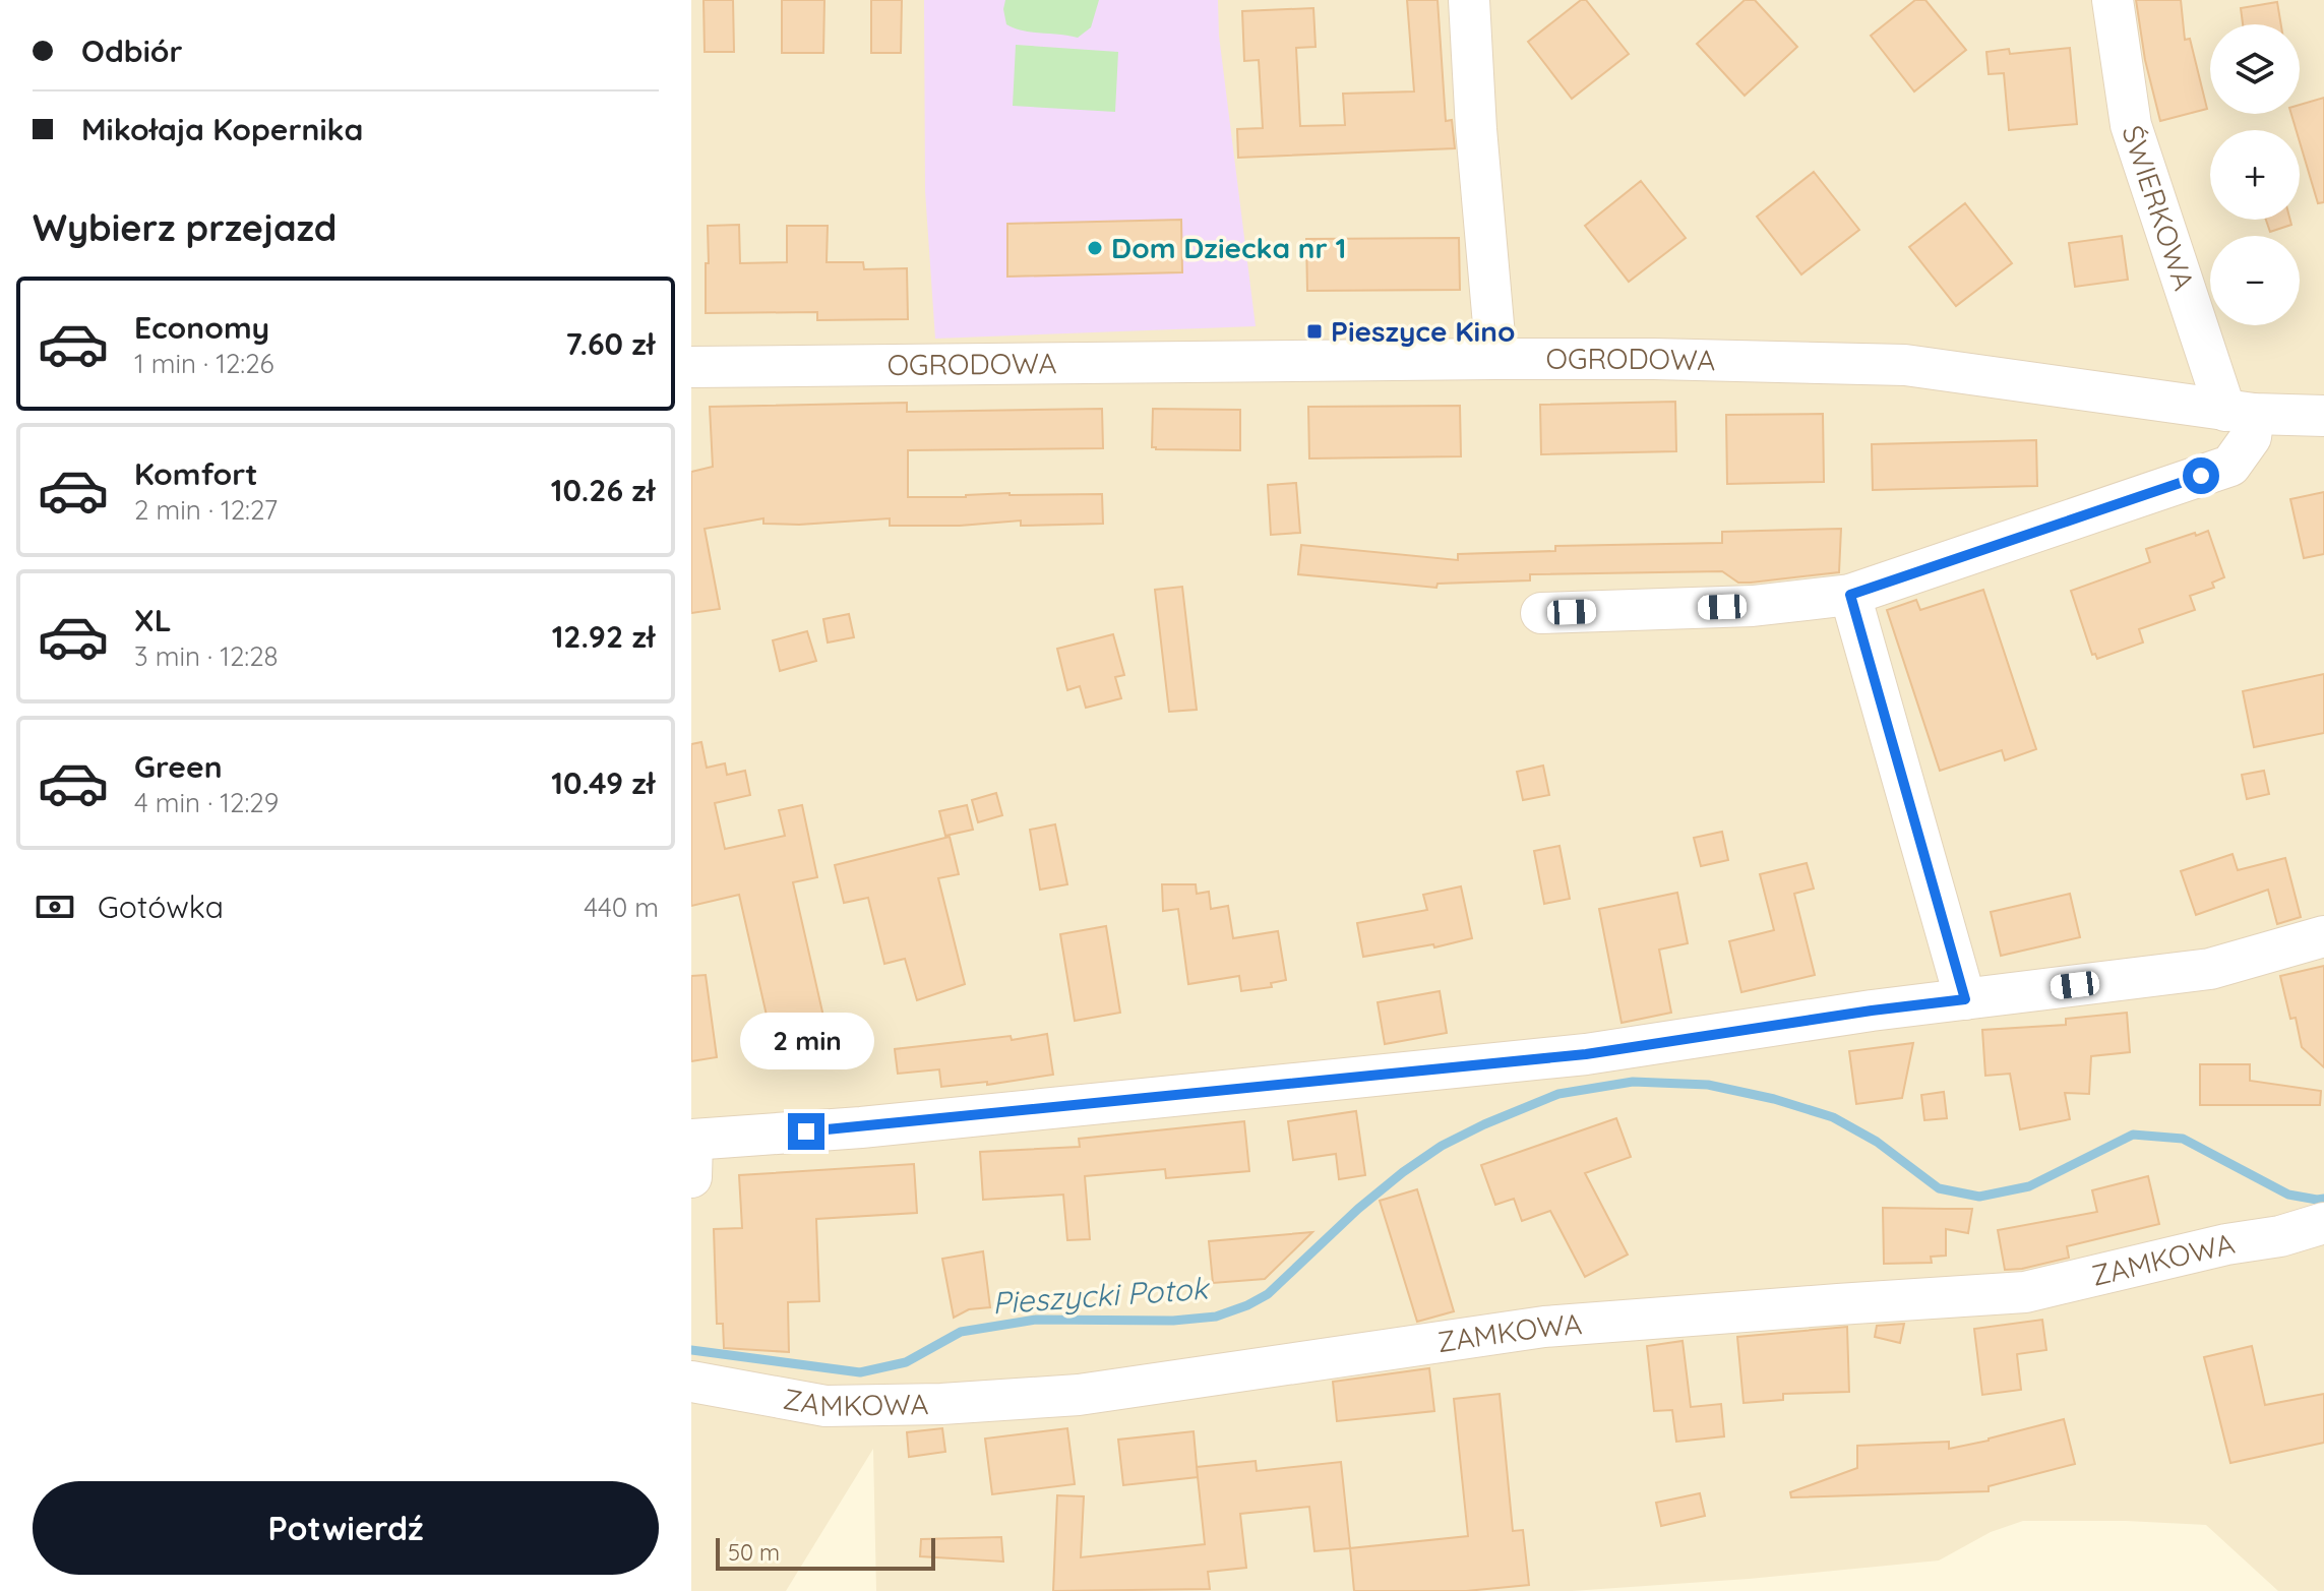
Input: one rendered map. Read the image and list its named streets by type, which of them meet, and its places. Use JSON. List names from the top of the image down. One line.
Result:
{"streets":{"street":["ŚWIERKOWA","OGRODOWA","ZAMKOWA"]},"crossings":[["ŚWIERKOWA","OGRODOWA"]],"water":["Pieszycki Potok"],"places":{"other":["Dom Dziecka nr 1"],"transit":["Pieszyce Kino"]},"scale_bar":"50 m","page":{"banner":["Odbiór","Mikołaja Kopernika"],"map_buttons":["+","−"],"heading":"Wybierz przejazd","list":[{"name":"Economy","note":"1 min · 12:26","value":"7.60 zł"},{"name":"Komfort","note":"2 min · 12:27","value":"10.26 zł"},{"name":"XL","note":"3 min · 12:28","value":"12.92 zł"},{"name":"Green","note":"4 min · 12:29","value":"10.49 zł"}],"pay":["Gotówka","440 m"],"bubble":"2 min","buttons":"Potwierdź","scale":"50 m"}}
